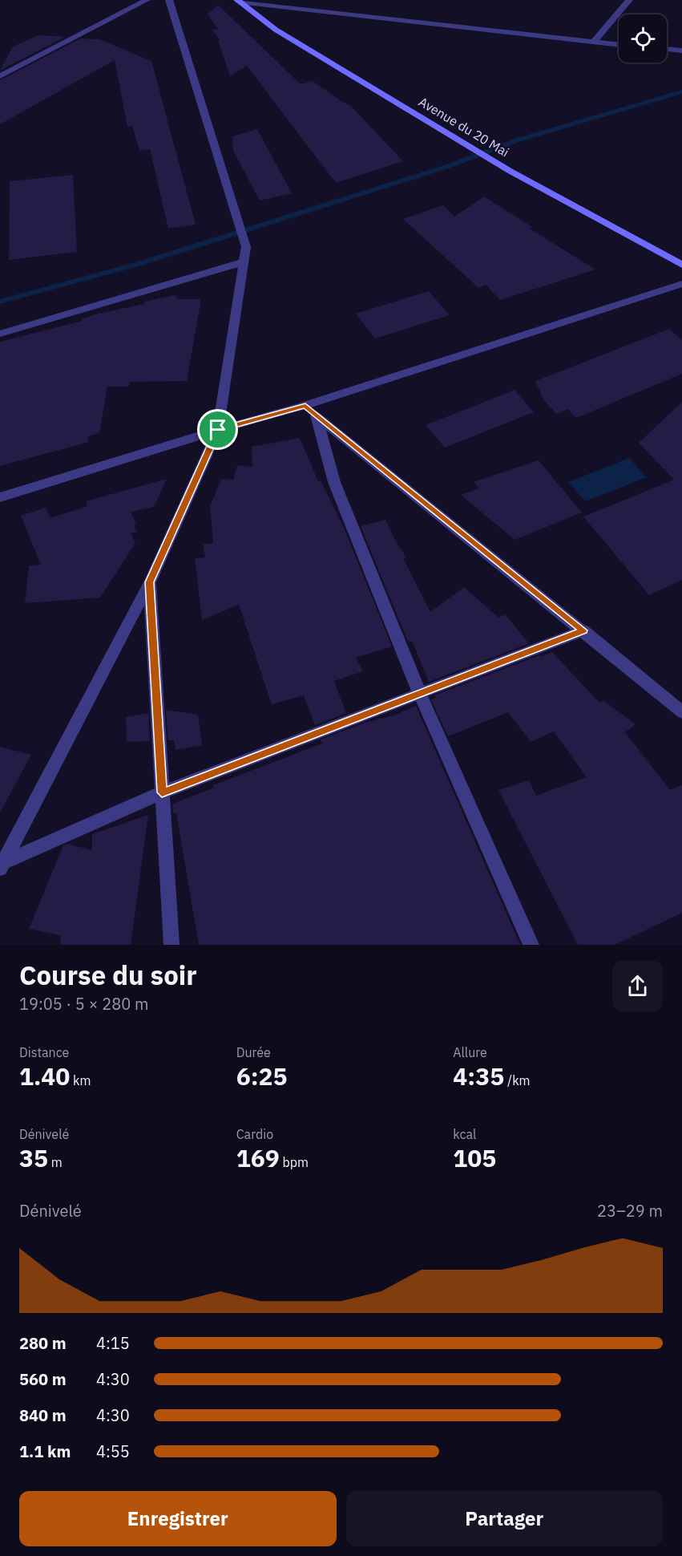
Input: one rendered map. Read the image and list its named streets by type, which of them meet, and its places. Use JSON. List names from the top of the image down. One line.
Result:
{"streets":{"street":["Avenue du 20 Mai"]},"page":{"heading":["Course du soir","19:05 · 5 × 280 m"],"stats":[["Distance","1.40 km"],["Durée","6:25"],["Allure","4:35 /km"],["Dénivelé","35 m"],["Cardio","169 bpm"],["kcal","105"]],"chart":["Dénivelé","23–29 m"],"list":[{"name":"280 m","note":"4:15"},{"name":"560 m","note":"4:30"},{"name":"840 m","note":"4:30"},{"name":"1.1 km","note":"4:55"}],"buttons":["Enregistrer","Partager"]}}
